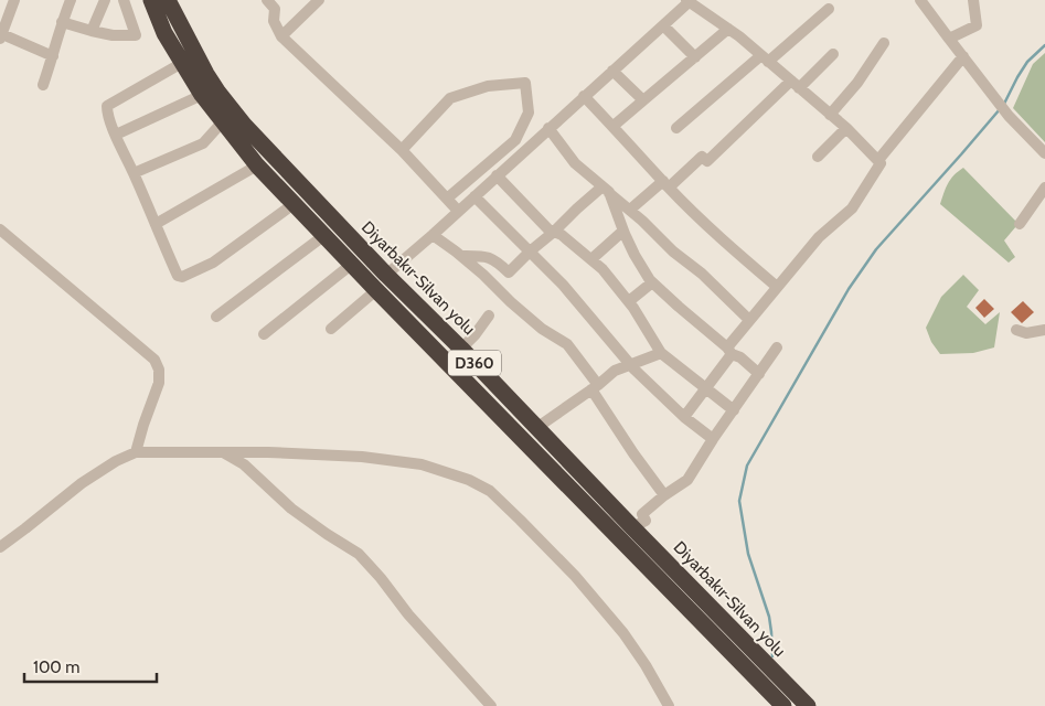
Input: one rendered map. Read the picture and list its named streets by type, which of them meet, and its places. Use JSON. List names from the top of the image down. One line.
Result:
{"streets":{"highway":["Diyarbakır-Silvan yolu","D360"]},"scale_bar":"100 m"}
